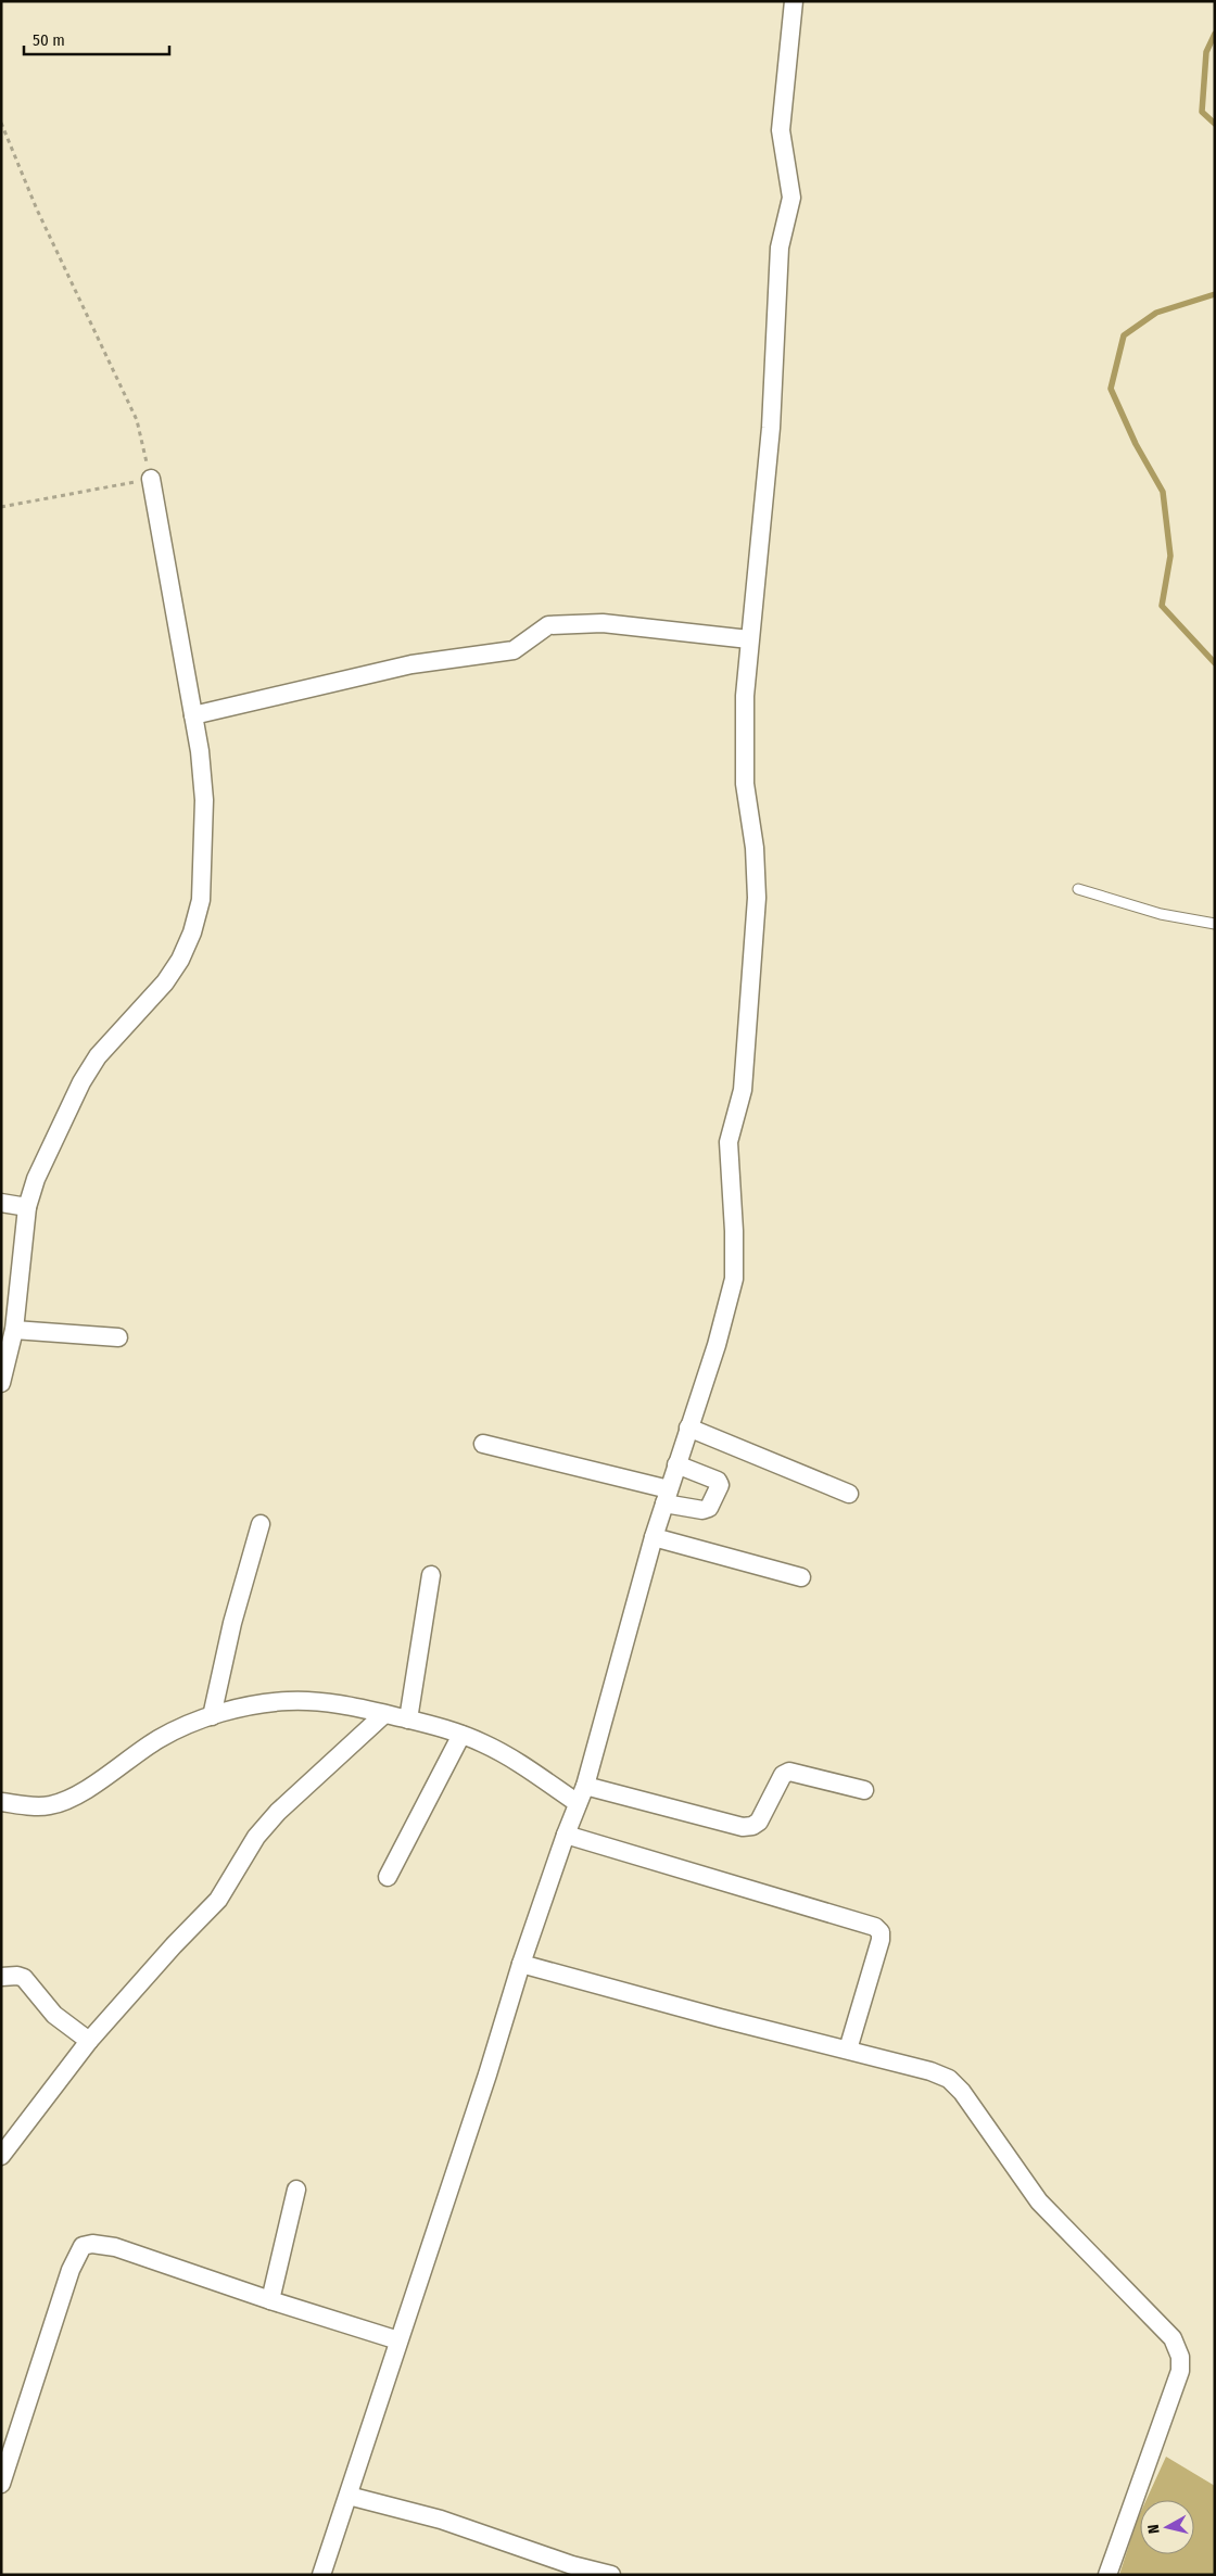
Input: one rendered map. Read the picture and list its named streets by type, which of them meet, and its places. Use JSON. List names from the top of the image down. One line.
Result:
{"scale_bar":"50 m","north":"left"}
